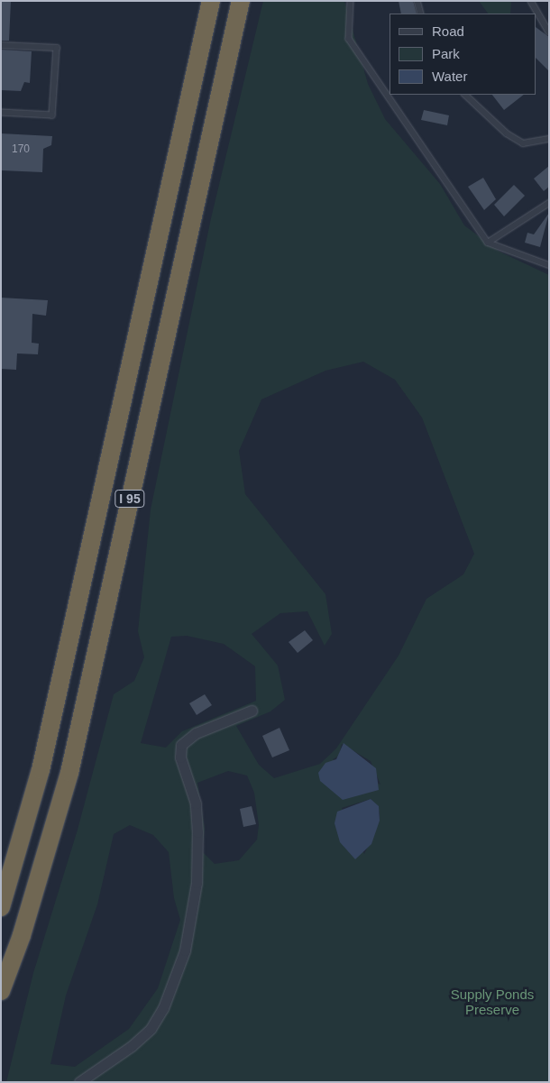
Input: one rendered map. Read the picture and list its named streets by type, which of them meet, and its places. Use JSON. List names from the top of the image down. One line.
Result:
{"streets":{"highway":["I 95"]},"parks":["Supply Ponds Preserve"],"house_numbers":["170"],"legend":["Road","Park","Water"]}
